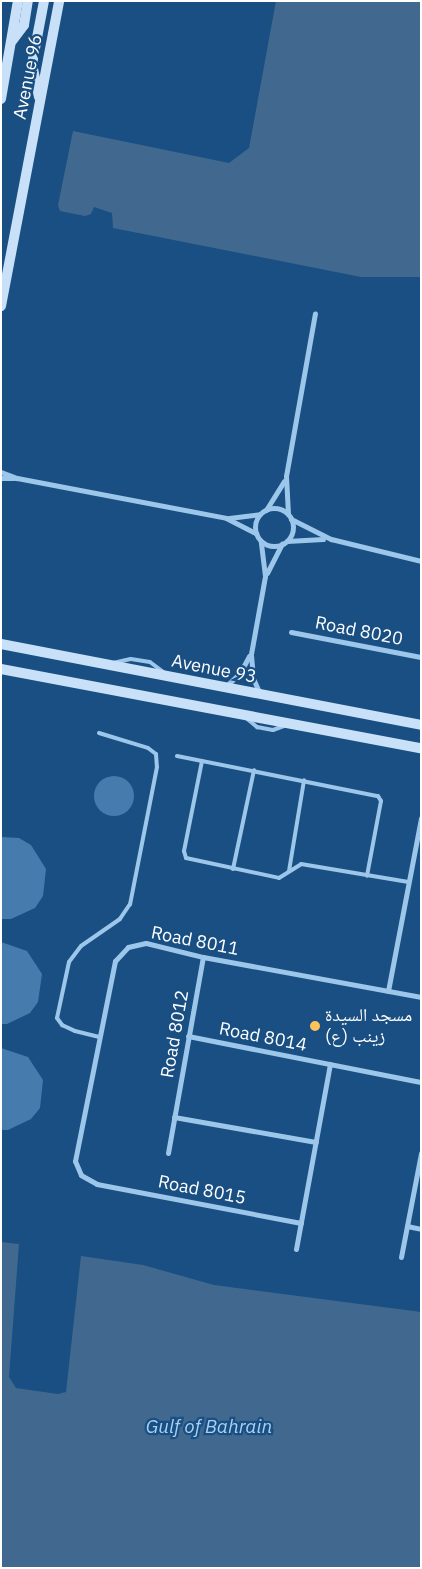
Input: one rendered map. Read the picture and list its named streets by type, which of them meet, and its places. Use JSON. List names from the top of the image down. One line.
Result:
{"streets":{"street":["Avenue 96","Road 8020","Avenue 93","Road 8011","Road 8012","Road 8014","Road 8015"]},"crossings":[["Road 8011","Road 8012"],["Road 8011","Road 8015"],["Road 8012","Road 8014"]],"water":["Gulf of Bahrain"],"places":["مسجد السيدة زينب (ع)"]}
